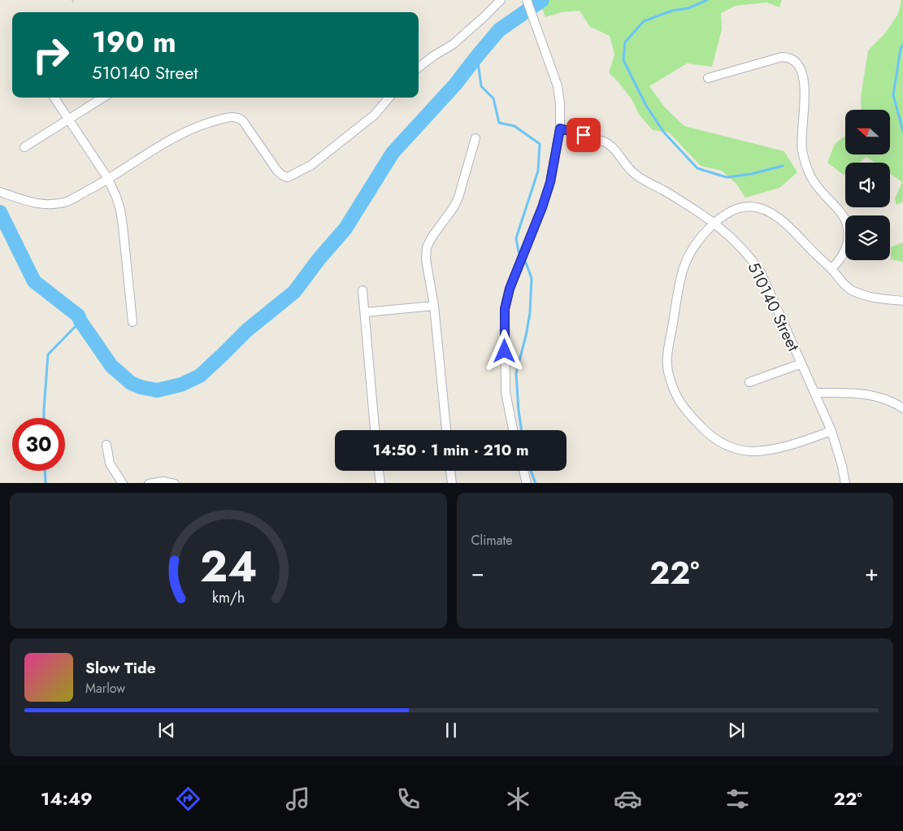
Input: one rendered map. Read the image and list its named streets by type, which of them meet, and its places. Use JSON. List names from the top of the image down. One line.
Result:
{"streets":{"street":["510140 Street"]},"north":"left","page":{"turn":["190 m","510140 Street"],"limit":"30","trip":"14:50 · 1 min · 210 m","tile":"Climate","heat":["−","22°","+"],"song":["Slow Tide","Marlow"],"tabs":["14:49","22°"],"gauge":["24","km/h"]}}
